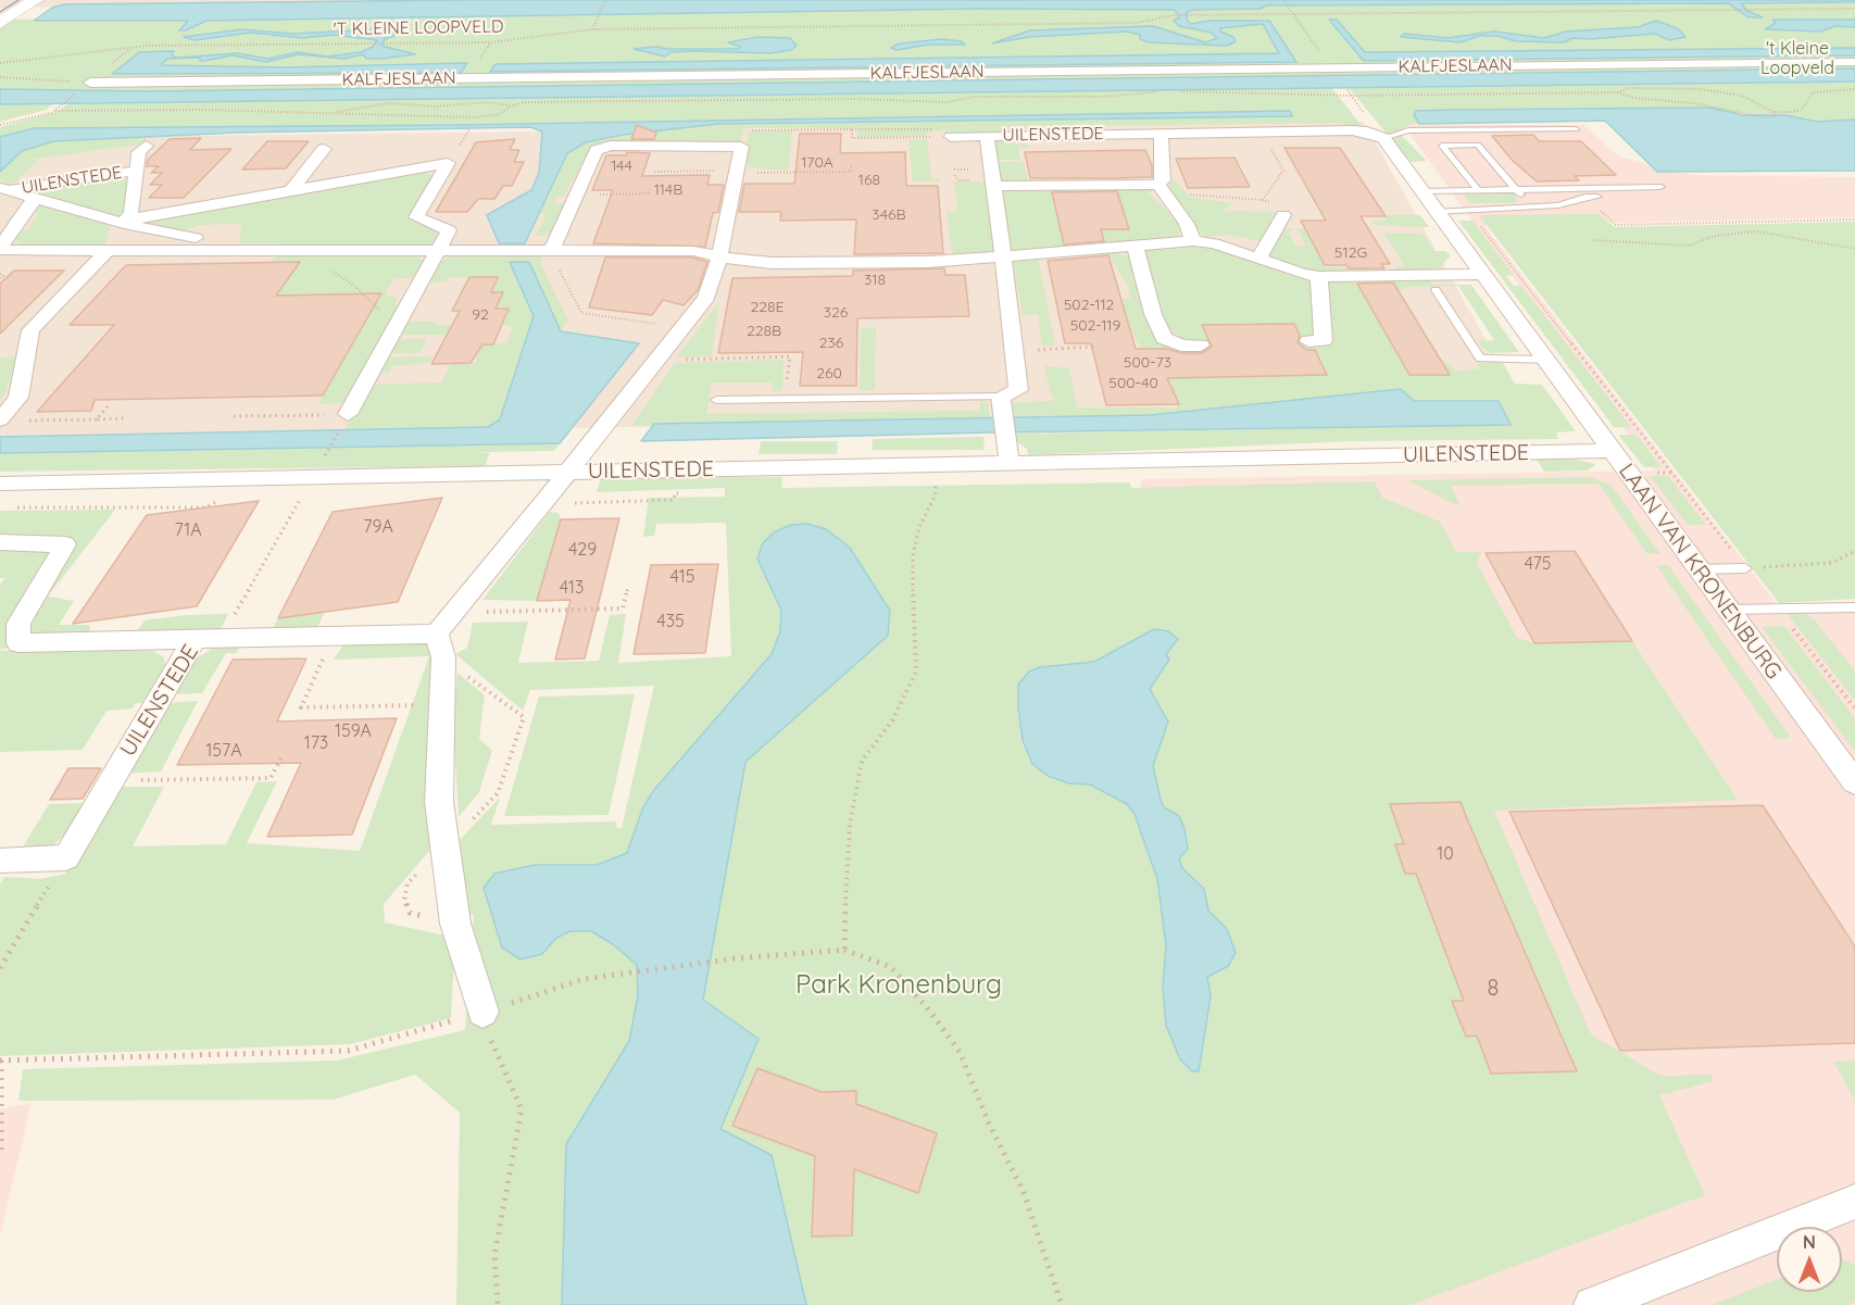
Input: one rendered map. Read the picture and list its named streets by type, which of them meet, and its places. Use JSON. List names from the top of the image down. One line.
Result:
{"streets":{"street":["KALFJESLAAN","UILENSTEDE","LAAN VAN KRONENBURG"],"path":["'T KLEINE LOOPVELD"]},"crossings":[["UILENSTEDE","LAAN VAN KRONENBURG"]],"parks":["'t Kleine Loopveld","Park Kronenburg"],"house_numbers":["170A","144","168","114B","346B","512G","318","502-112","228E","326","92","502-119","228B","236","500-73","260","500-40","79A","71A","429","475","415","413","435","159A","173","157A","10","8"],"north":"top"}
